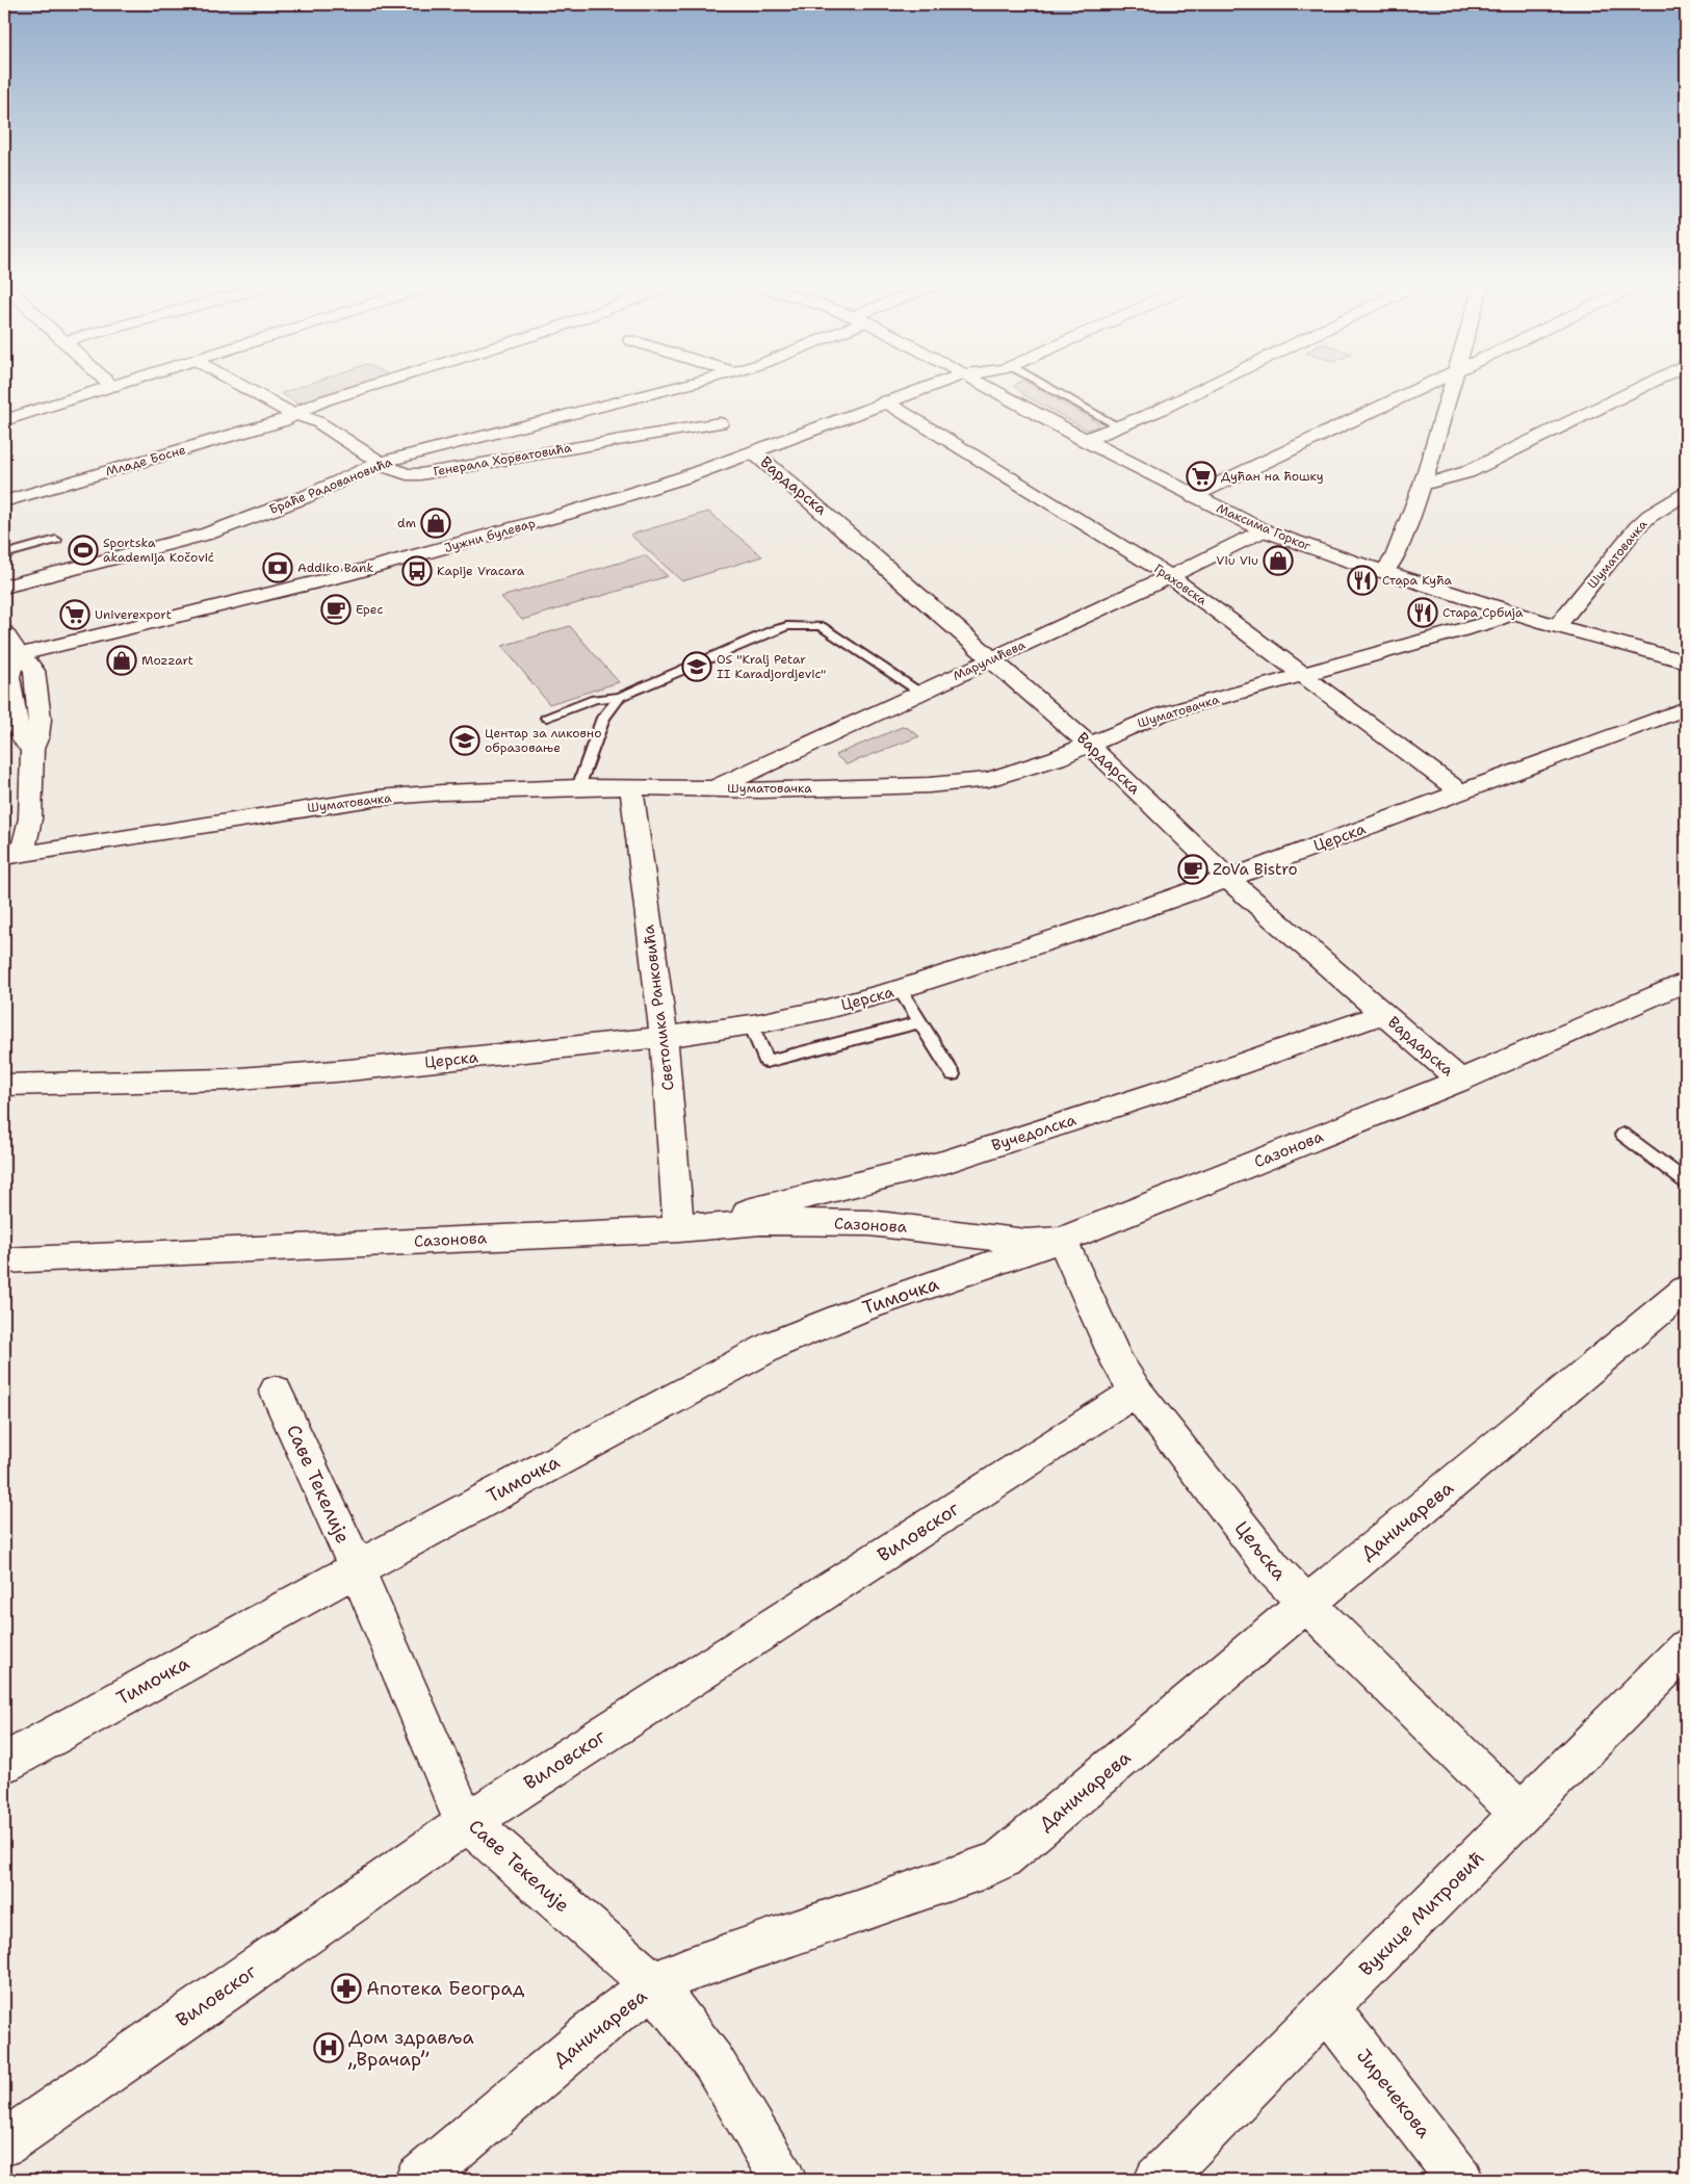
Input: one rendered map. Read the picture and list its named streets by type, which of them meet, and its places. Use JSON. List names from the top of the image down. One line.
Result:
{"streets":{"street":["Генерала Хорватовића","Младе Босне","Браће Радовановића","Вардарска","Максима Горког","Јужни булевар","Шуматовачка","Граховска","Марулићева","Церска","Светолика Ранковића","Вучедолска","Сазонова","Тимочка","Саве Текелије","Даничарева","Виловског","Цељска","Вукице Митровић","Јиречекова"]},"crossings":[["Генерала Хорватовића","Младе Босне"],["Генерала Хорватовића","Браће Радовановића"],["Вардарска","Јужни булевар"],["Вардарска","Шуматовачка"],["Вардарска","Марулићева"],["Вардарска","Церска"],["Вардарска","Вучедолска"],["Вардарска","Сазонова"],["Максима Горког","Шуматовачка"],["Максима Горког","Марулићева"],["Јужни булевар","Граховска"],["Шуматовачка","Граховска"],["Шуматовачка","Марулићева"],["Шуматовачка","Светолика Ранковића"],["Граховска","Марулићева"],["Граховска","Церска"],["Церска","Светолика Ранковића"],["Светолика Ранковића","Вучедолска"],["Светолика Ранковића","Сазонова"],["Вучедолска","Сазонова"],["Сазонова","Тимочка"],["Сазонова","Цељска"],["Тимочка","Саве Текелије"],["Тимочка","Цељска"],["Саве Текелије","Даничарева"],["Саве Текелије","Виловског"],["Даничарева","Цељска"],["Виловског","Цељска"],["Цељска","Вукице Митровић"],["Вукице Митровић","Јиречекова"]],"places":{"supermarket":["Дућан на ћошку","Univerexport"],"shop":["dm","Viu Viu","Mozzart"],"sports":["Sportska akademija Kočović"],"bank":["Addiko Bank"],"bus stop":["Kapije Vracara"],"restaurant":["Стара Кућа","Стара Србија"],"cafe":["Ерес","ZoVa Bistro"],"school or university":["OS \"Kralj Petar II Karadjordjevic\"","Центар за ликовно образовање"],"pharmacy":["Апотека Београд"],"hospital":["Дом здравља „Врачар”"]}}
